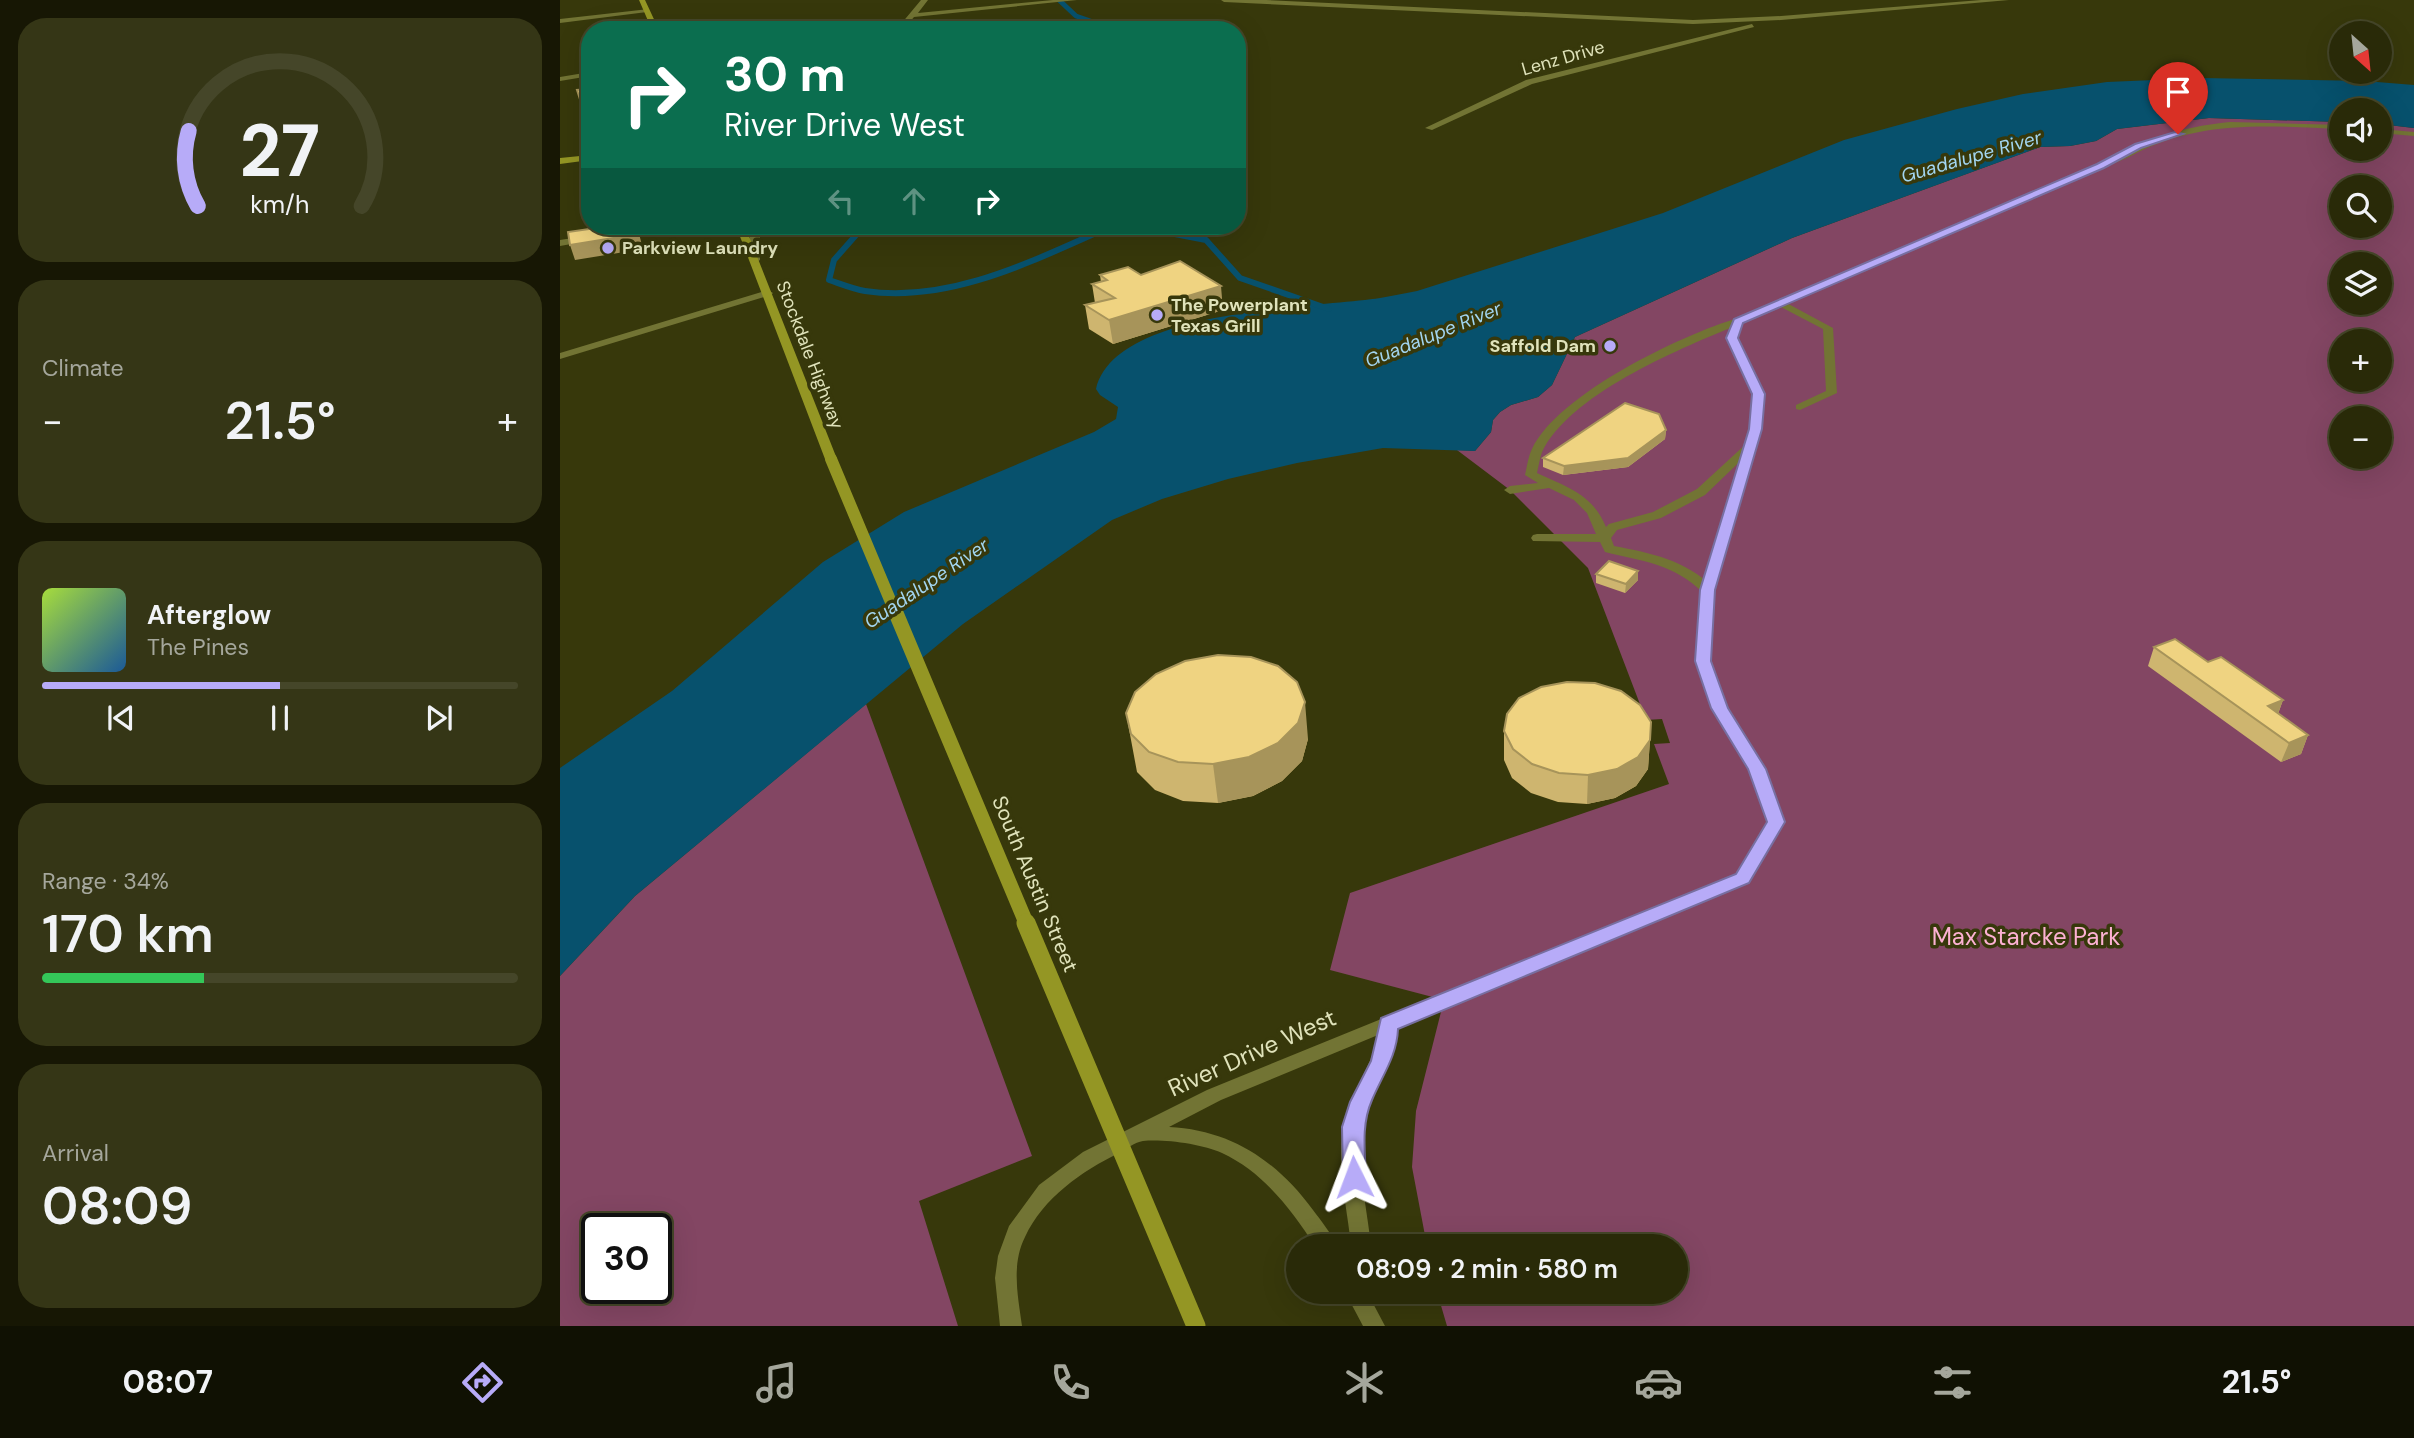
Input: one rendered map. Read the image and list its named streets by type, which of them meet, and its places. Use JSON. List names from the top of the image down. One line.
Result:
{"streets":{"main road":["Stockdale Highway","South Austin Street"],"street":["Lenz Drive","River Drive West"]},"crossings":[["Stockdale Highway","South Austin Street"]],"water":["Guadalupe River"],"parks":["Max Starcke Park"],"places":["Parkview Laundry","The Powerplant Texas Grill","Saffold Dam"],"north":"bottom right","page":{"map_buttons":["+","−"],"turn":["30 m","River Drive West"],"tile":["Climate",["Range · 34%","170 km"],["Arrival","08:09"]],"heat":["−","21.5°","+"],"song":["Afterglow","The Pines"],"limit":"30","trip":"08:09 · 2 min · 580 m","tabs":["08:07","21.5°"],"gauge":["27","km/h"]}}
